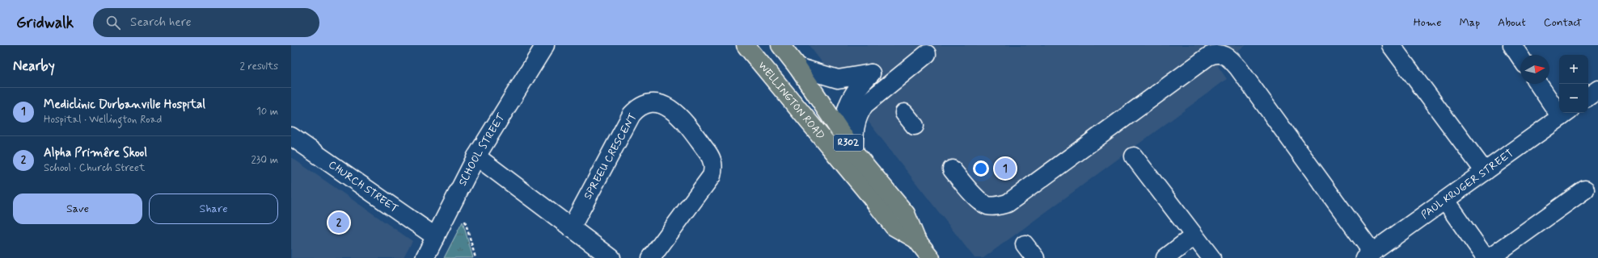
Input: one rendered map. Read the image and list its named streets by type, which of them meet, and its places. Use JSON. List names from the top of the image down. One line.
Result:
{"streets":{"main road":["WELLINGTON ROAD","R302"],"street":["SCHOOL STREET","SPREEU CRESCENT","PAUL KRUGER STREET","CHURCH STREET"]},"crossings":[["SCHOOL STREET","CHURCH STREET"]],"north":"right","page":{"header":"Gridwalk","search":"Search here","nav":["Home","Map","About","Contact"],"heading":["Nearby","2 results"],"map_buttons":["+","−"],"list":[{"mark":"1","name":"Mediclinic Durbanville Hospital","note":"Hospital · Wellington Road","value":"10 m"},{"mark":"2","name":"Alpha Primêre Skool","note":"School · Church Street","value":"230 m"}],"pins":["1","2"],"buttons":["Save","Share"]}}
